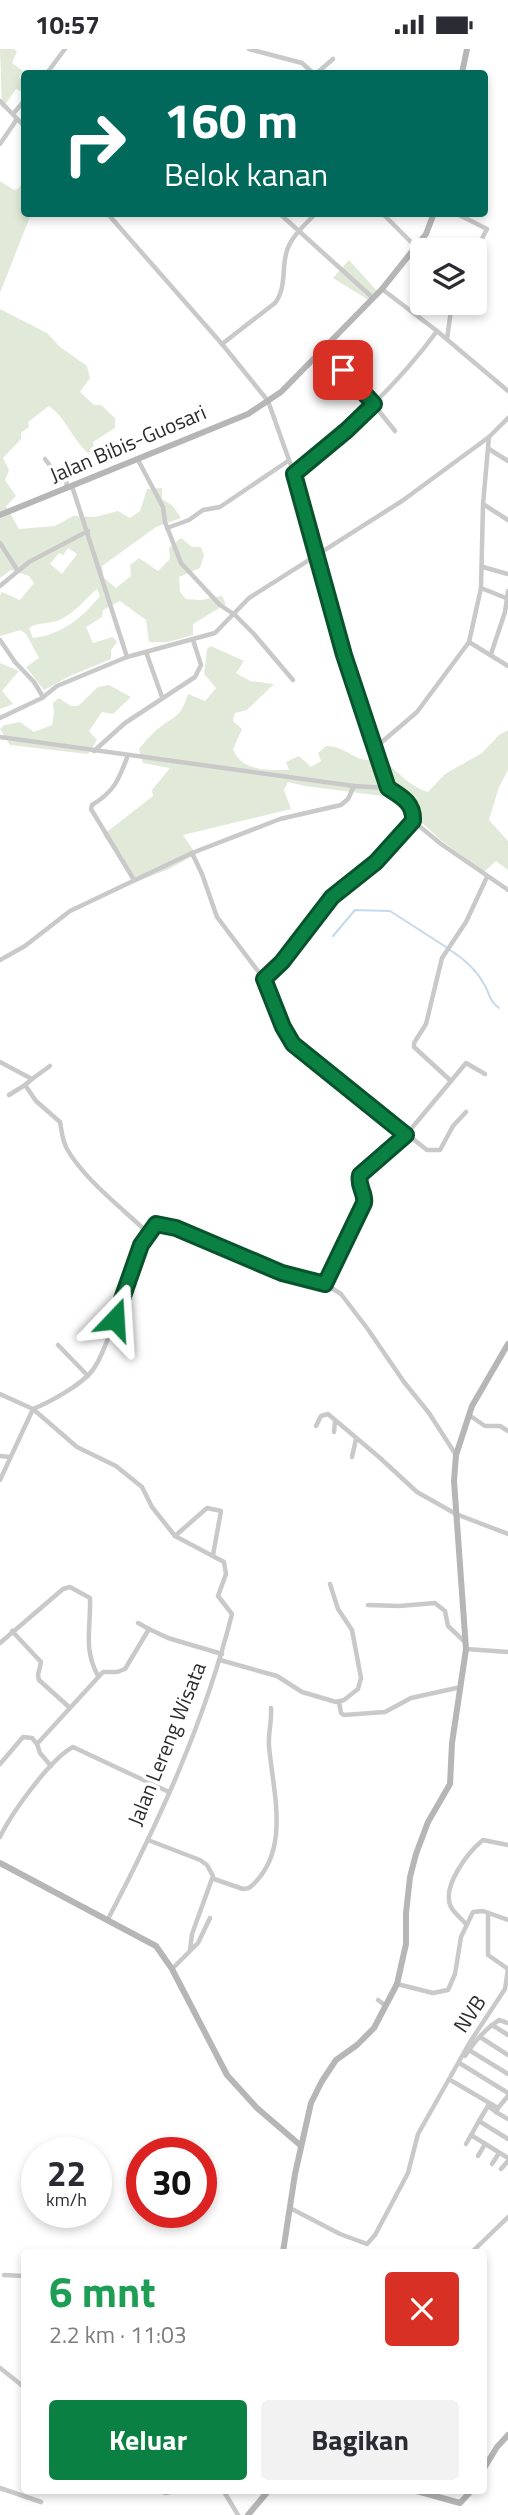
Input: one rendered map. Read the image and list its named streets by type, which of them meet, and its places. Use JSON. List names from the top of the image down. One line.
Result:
{"streets":{"street":["Jalan Bibis-Guosari","Jalan Lereng Wisata","NVB"]},"page":{"status":"10:57","turn":["160 m","Belok kanan"],"speed":"22 km/h","limit":"30","heading":["6 mnt","2.2 km · 11:03"],"buttons":["Keluar","Bagikan"]}}
